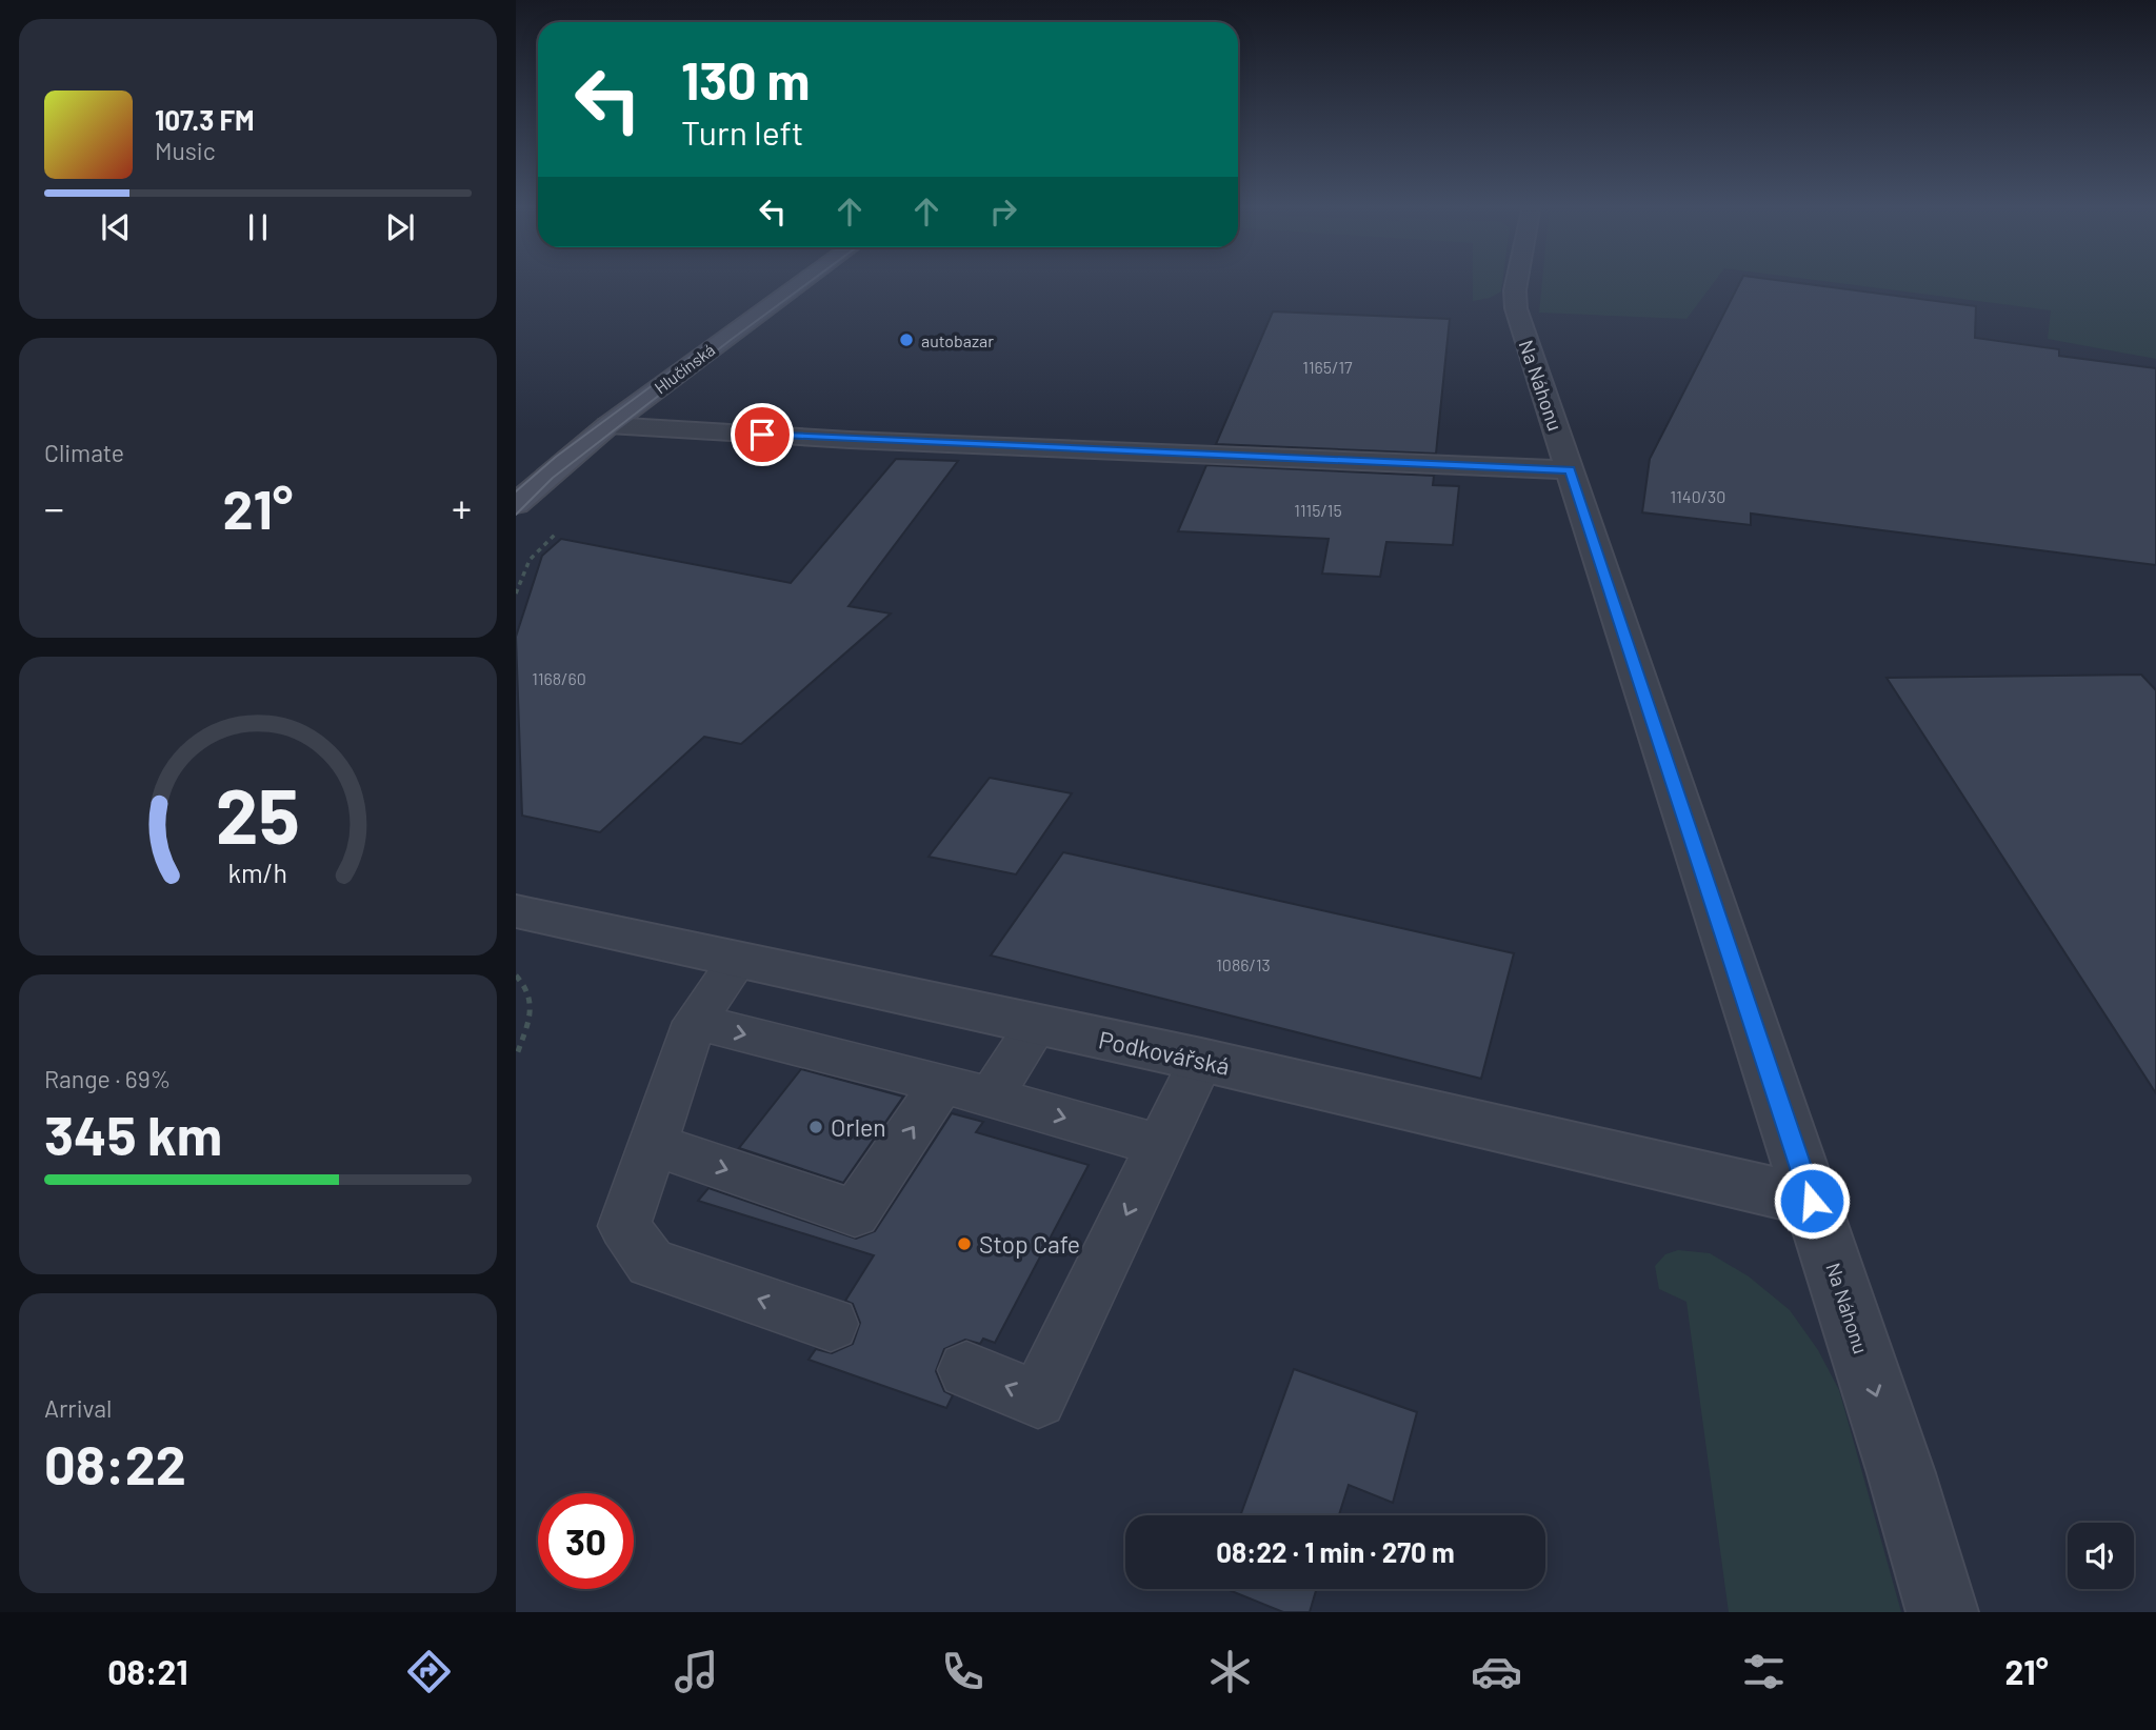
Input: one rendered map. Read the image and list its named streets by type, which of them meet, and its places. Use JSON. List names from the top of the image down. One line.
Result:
{"streets":{"street":["Hlučínská","Na Náhonu","Podkovářská"]},"crossings":[["Na Náhonu","Podkovářská"]],"places":["autobazar","Orlen","Stop Cafe"],"house_numbers":["1165/17","1140/30","1115/15","1168/60","1086/13"],"page":{"turn":["130 m","Turn left"],"song":["107.3 FM","Music"],"tile":["Climate",["Range · 69%","345 km"],["Arrival","08:22"]],"heat":["−","21°","+"],"limit":"30","trip":"08:22 · 1 min · 270 m","tabs":["08:21","21°"],"gauge":["25","km/h"]}}
